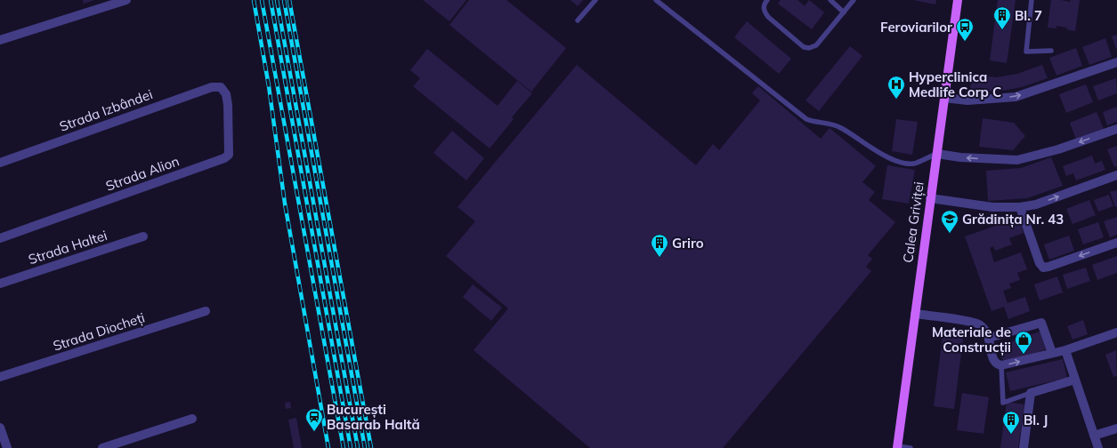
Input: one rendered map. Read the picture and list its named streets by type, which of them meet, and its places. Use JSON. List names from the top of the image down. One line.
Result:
{"streets":{"main road":["Calea Griviței"],"street":["Strada Izbândei","Strada Alion","Strada Haltei","Strada Diocheți"]},"crossings":[["Strada Izbândei","Strada Alion"]],"places":{"building":["Bl. 7","Griro","Bl. J"],"bus stop":["Feroviarilor"],"hospital":["Hyperclinica Medlife Corp C"],"school or university":["Grădinița Nr. 43"],"shop":["Materiale de Construcții"],"station":["București Basarab Haltă"]}}
